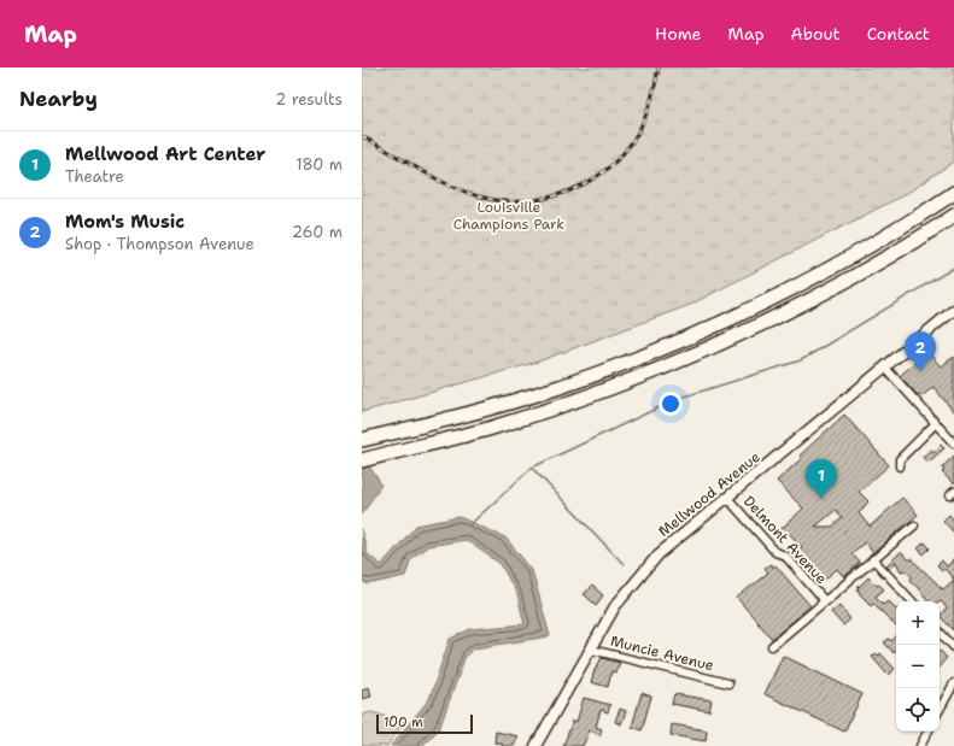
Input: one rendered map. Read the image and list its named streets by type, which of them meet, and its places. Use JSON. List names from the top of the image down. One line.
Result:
{"streets":{"street":["Mellwood Avenue","Delmont Avenue","Muncie Avenue"]},"crossings":[["Mellwood Avenue","Delmont Avenue"],["Mellwood Avenue","Muncie Avenue"]],"parks":["Louisville Champions Park"],"scale_bar":"100 m","page":{"header":"Map","nav":["Home","Map","About","Contact"],"heading":["Nearby","2 results"],"list":[{"mark":"1","name":"Mellwood Art Center","note":"Theatre","value":"180 m"},{"mark":"2","name":"Mom's Music","note":"Shop · Thompson Avenue","value":"260 m"}],"pins":["2","1"],"map_buttons":["+","−"],"scale":"100 m"}}
